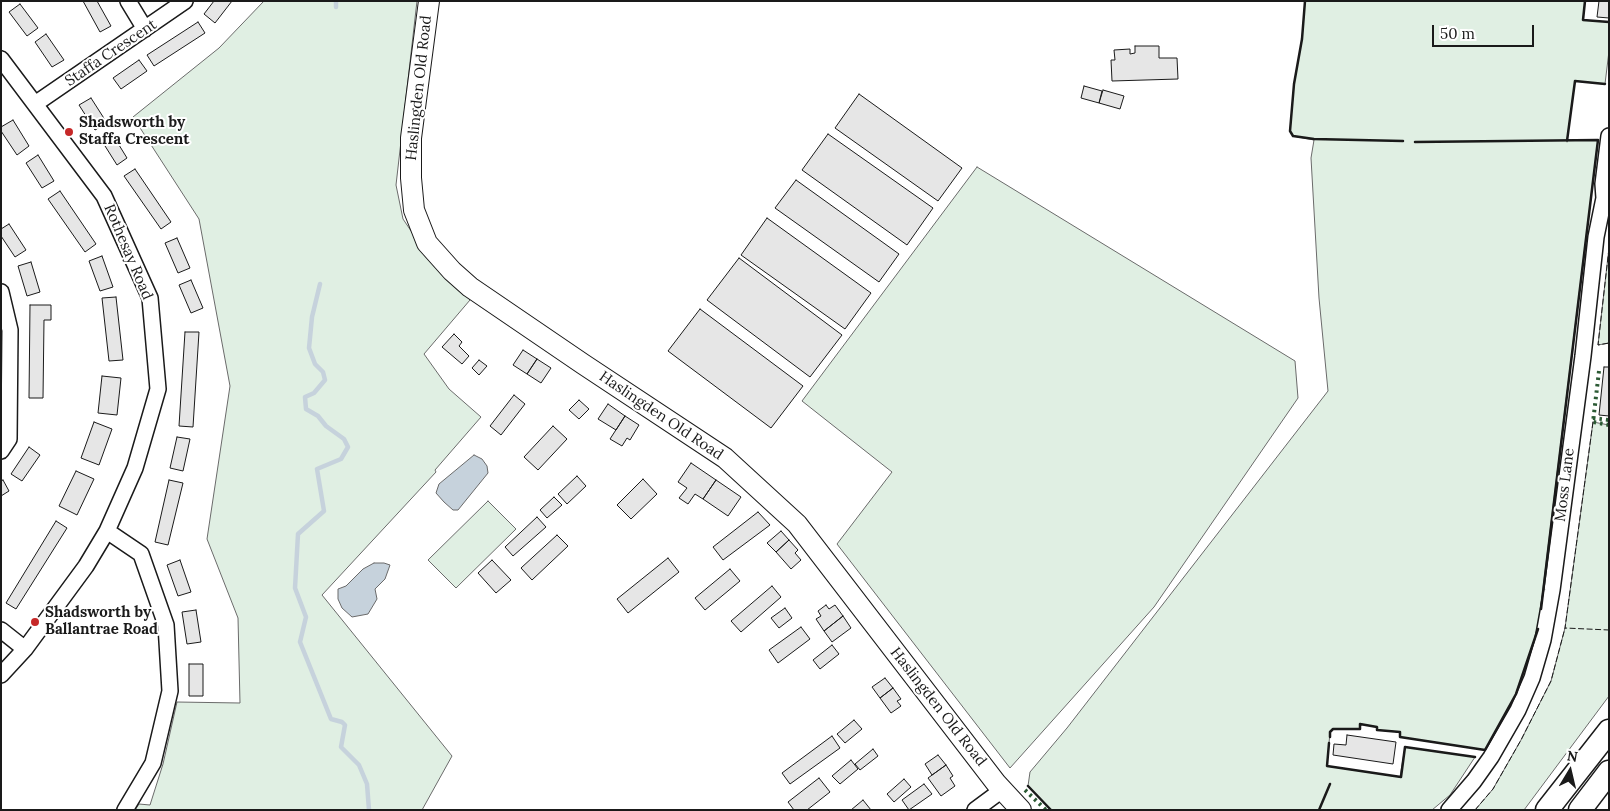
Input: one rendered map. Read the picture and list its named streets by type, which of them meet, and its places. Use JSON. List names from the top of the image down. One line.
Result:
{"streets":{"main road":["Haslingden Old Road"],"street":["Staffa Crescent","Rothesay Road","Moss Lane"]},"crossings":[["Staffa Crescent","Rothesay Road"]],"places":["Shadsworth by Staffa Crescent","Shadsworth by Ballantrae Road"],"scale_bar":"50 m","north":"top"}
